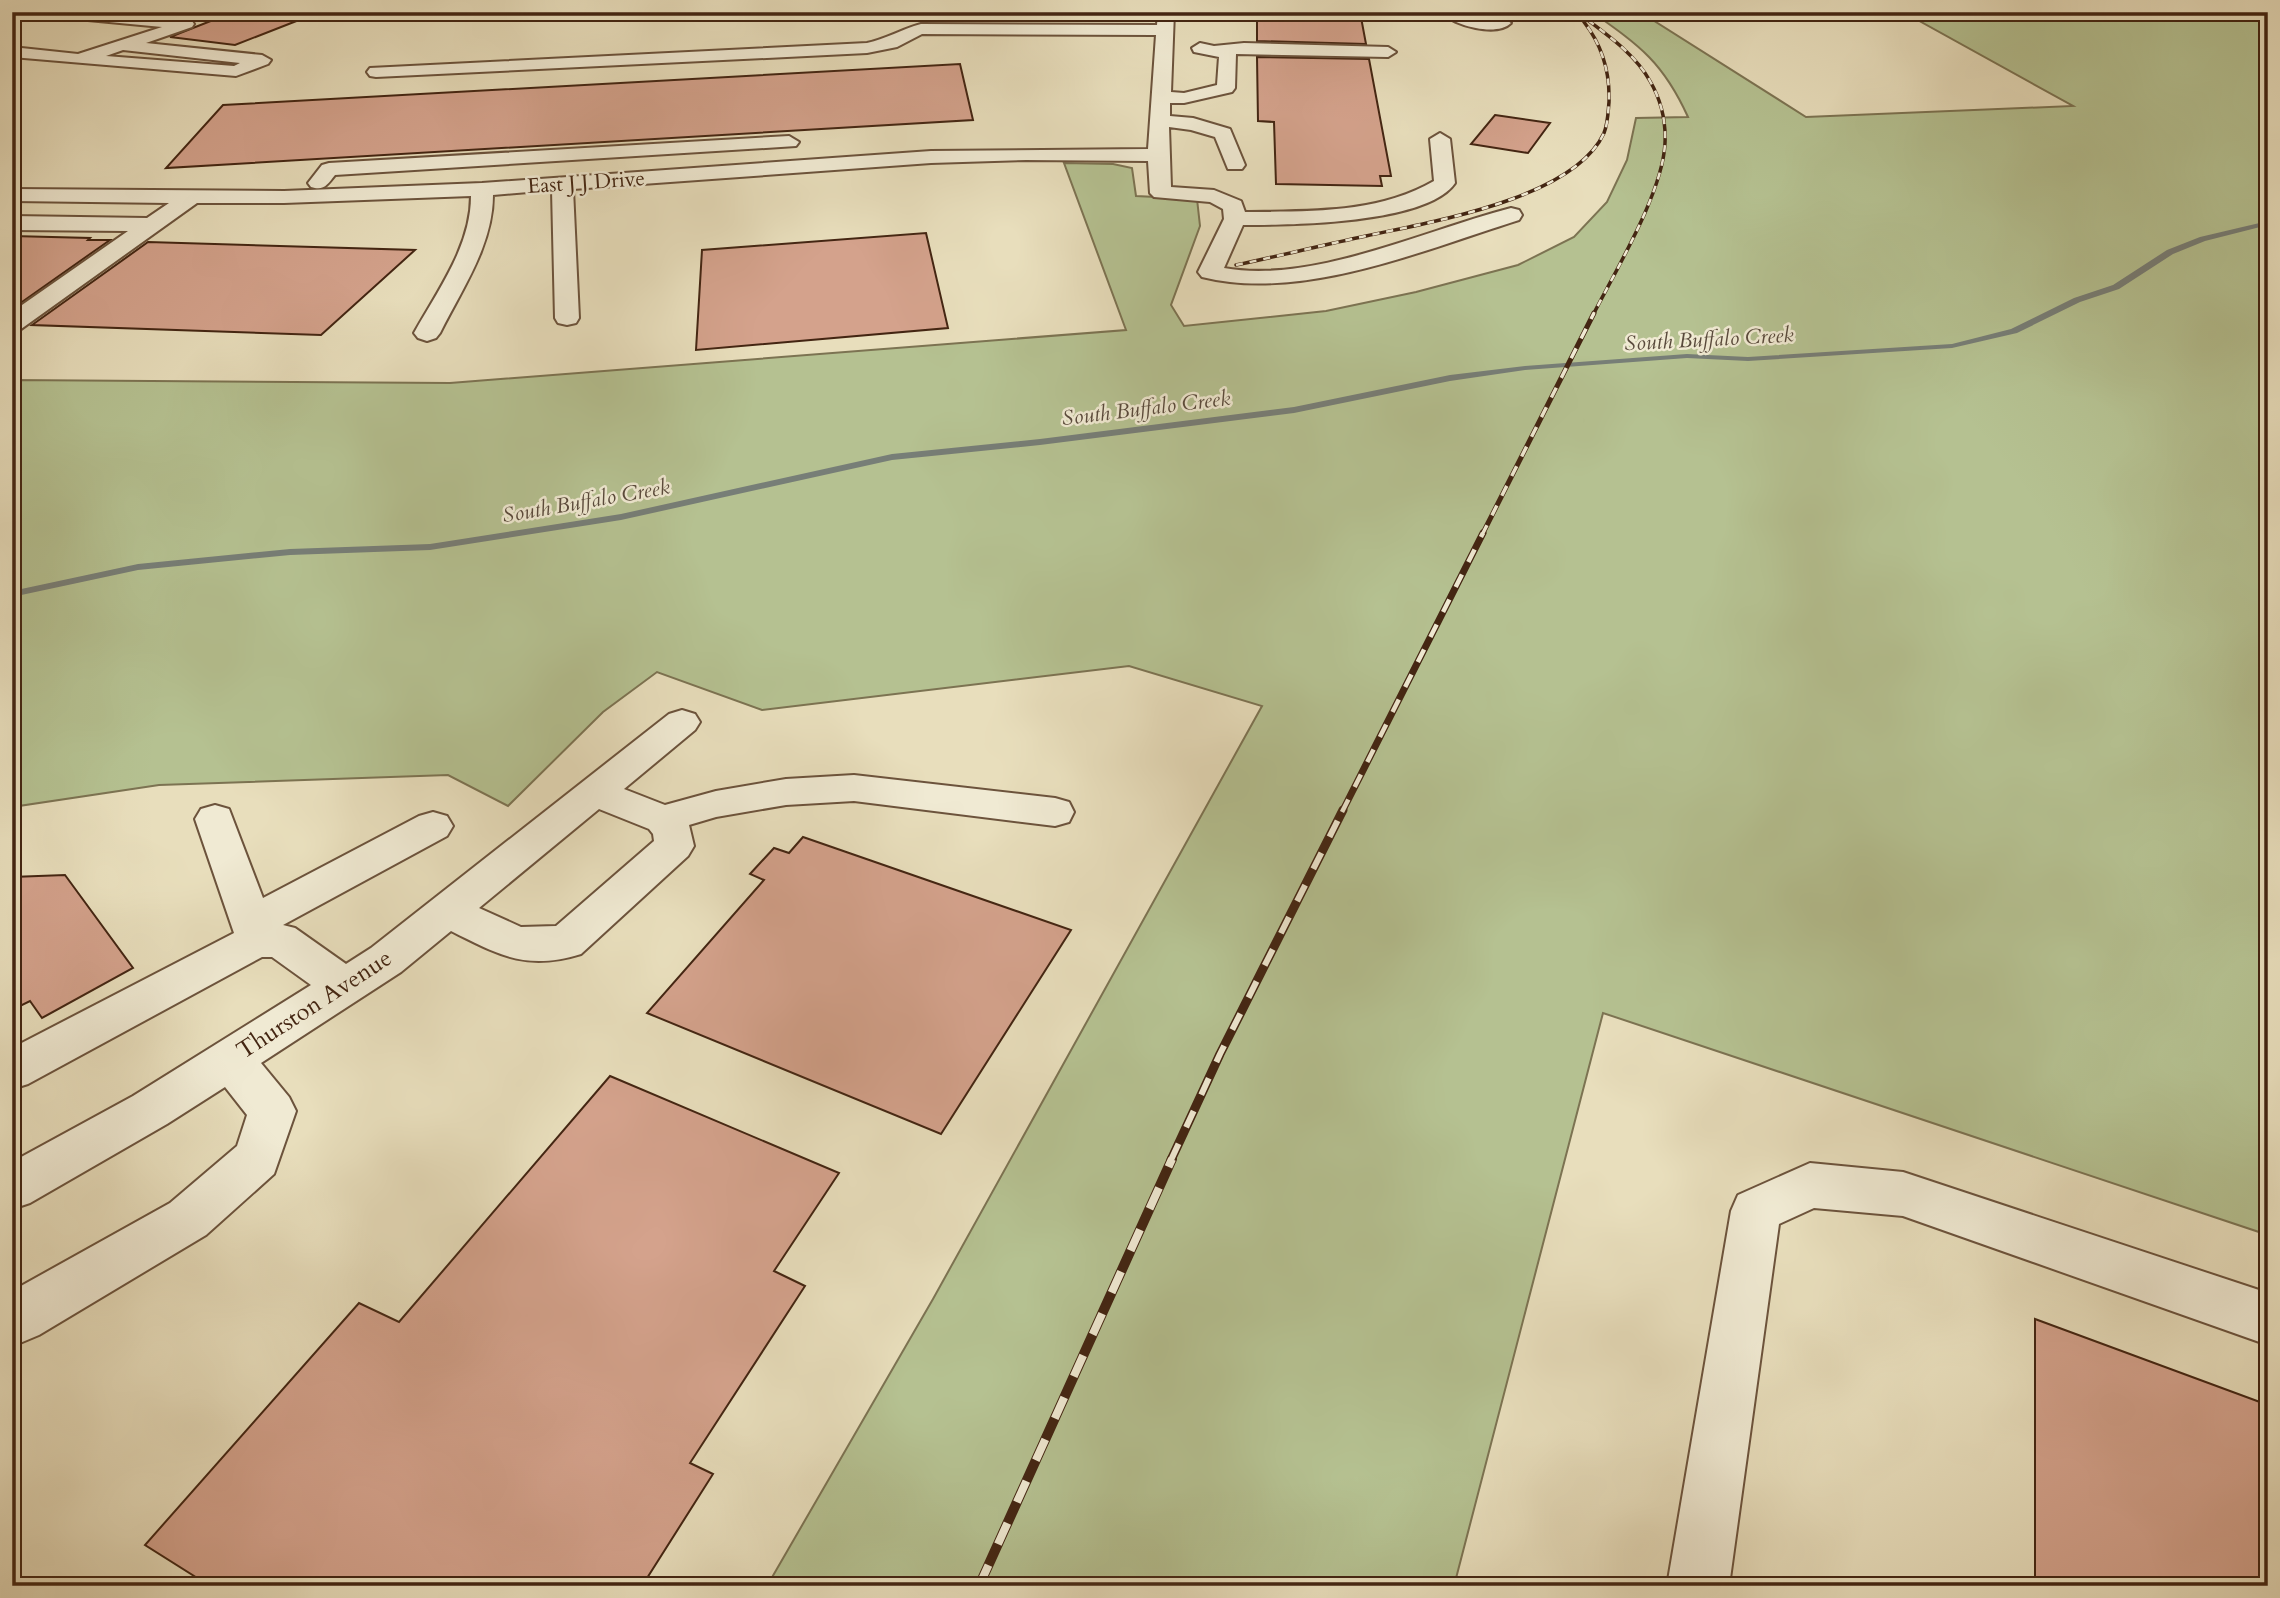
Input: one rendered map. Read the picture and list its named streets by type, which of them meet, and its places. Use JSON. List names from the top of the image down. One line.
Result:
{"streets":{"street":["East J J Drive","Thurston Avenue"]},"water":["South Buffalo Creek"]}
